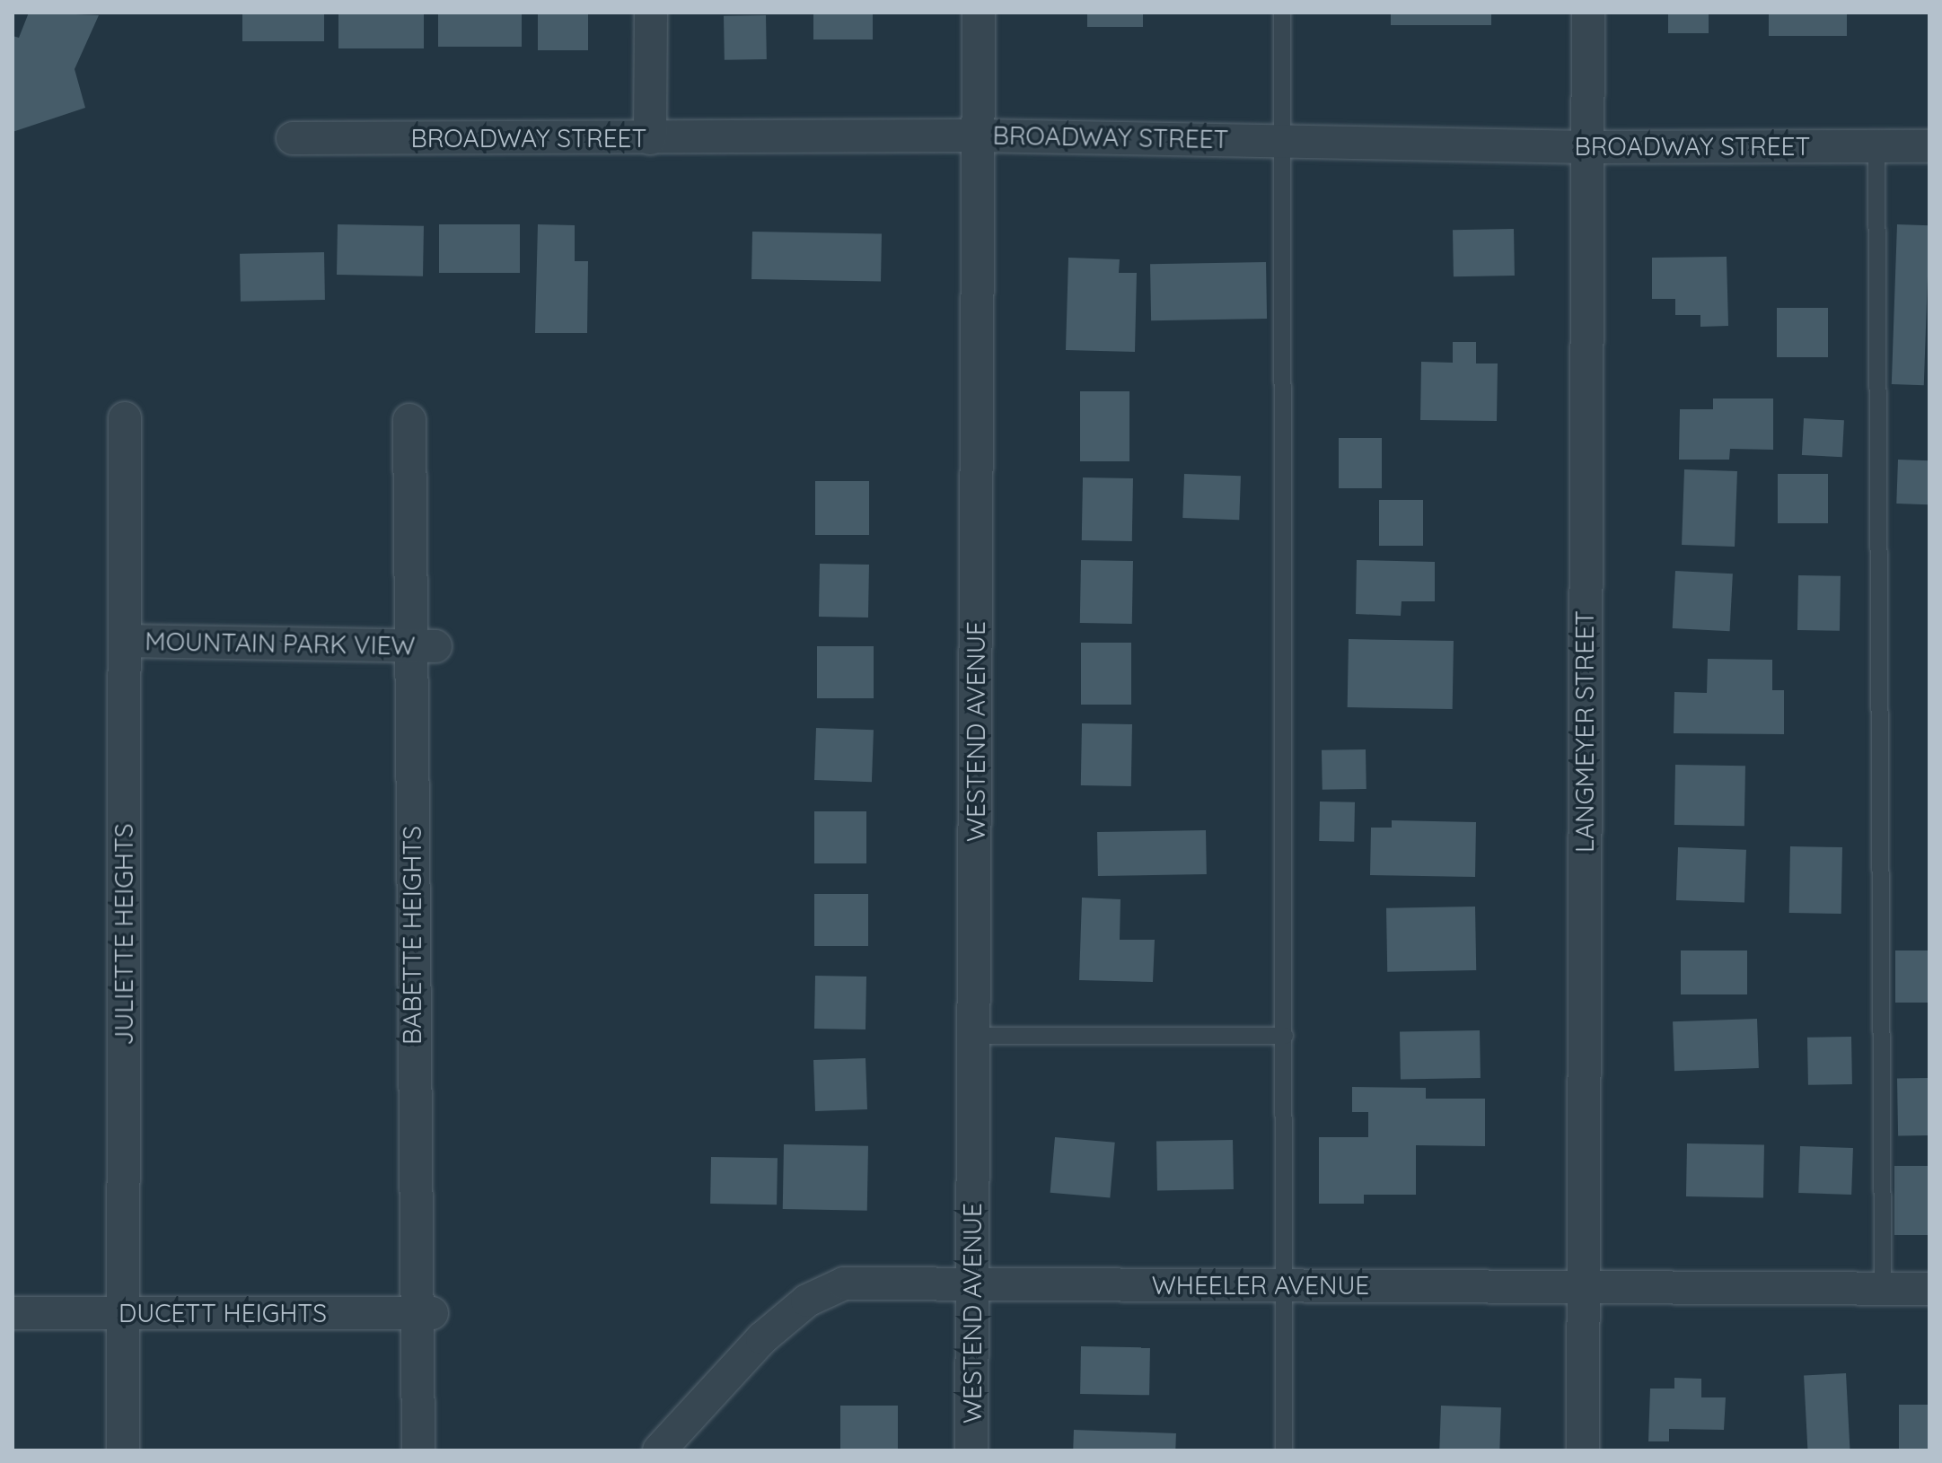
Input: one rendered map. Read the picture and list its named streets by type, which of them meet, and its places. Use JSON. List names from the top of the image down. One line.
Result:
{"streets":{"street":["BROADWAY STREET","MOUNTAIN PARK VIEW","WESTEND AVENUE","LANGMEYER STREET","JULIETTE HEIGHTS","BABETTE HEIGHTS","WHEELER AVENUE","DUCETT HEIGHTS"]},"crossings":[["BROADWAY STREET","WESTEND AVENUE"],["BROADWAY STREET","LANGMEYER STREET"],["MOUNTAIN PARK VIEW","JULIETTE HEIGHTS"],["MOUNTAIN PARK VIEW","BABETTE HEIGHTS"],["WESTEND AVENUE","WHEELER AVENUE"],["LANGMEYER STREET","WHEELER AVENUE"],["JULIETTE HEIGHTS","DUCETT HEIGHTS"],["BABETTE HEIGHTS","DUCETT HEIGHTS"]]}
